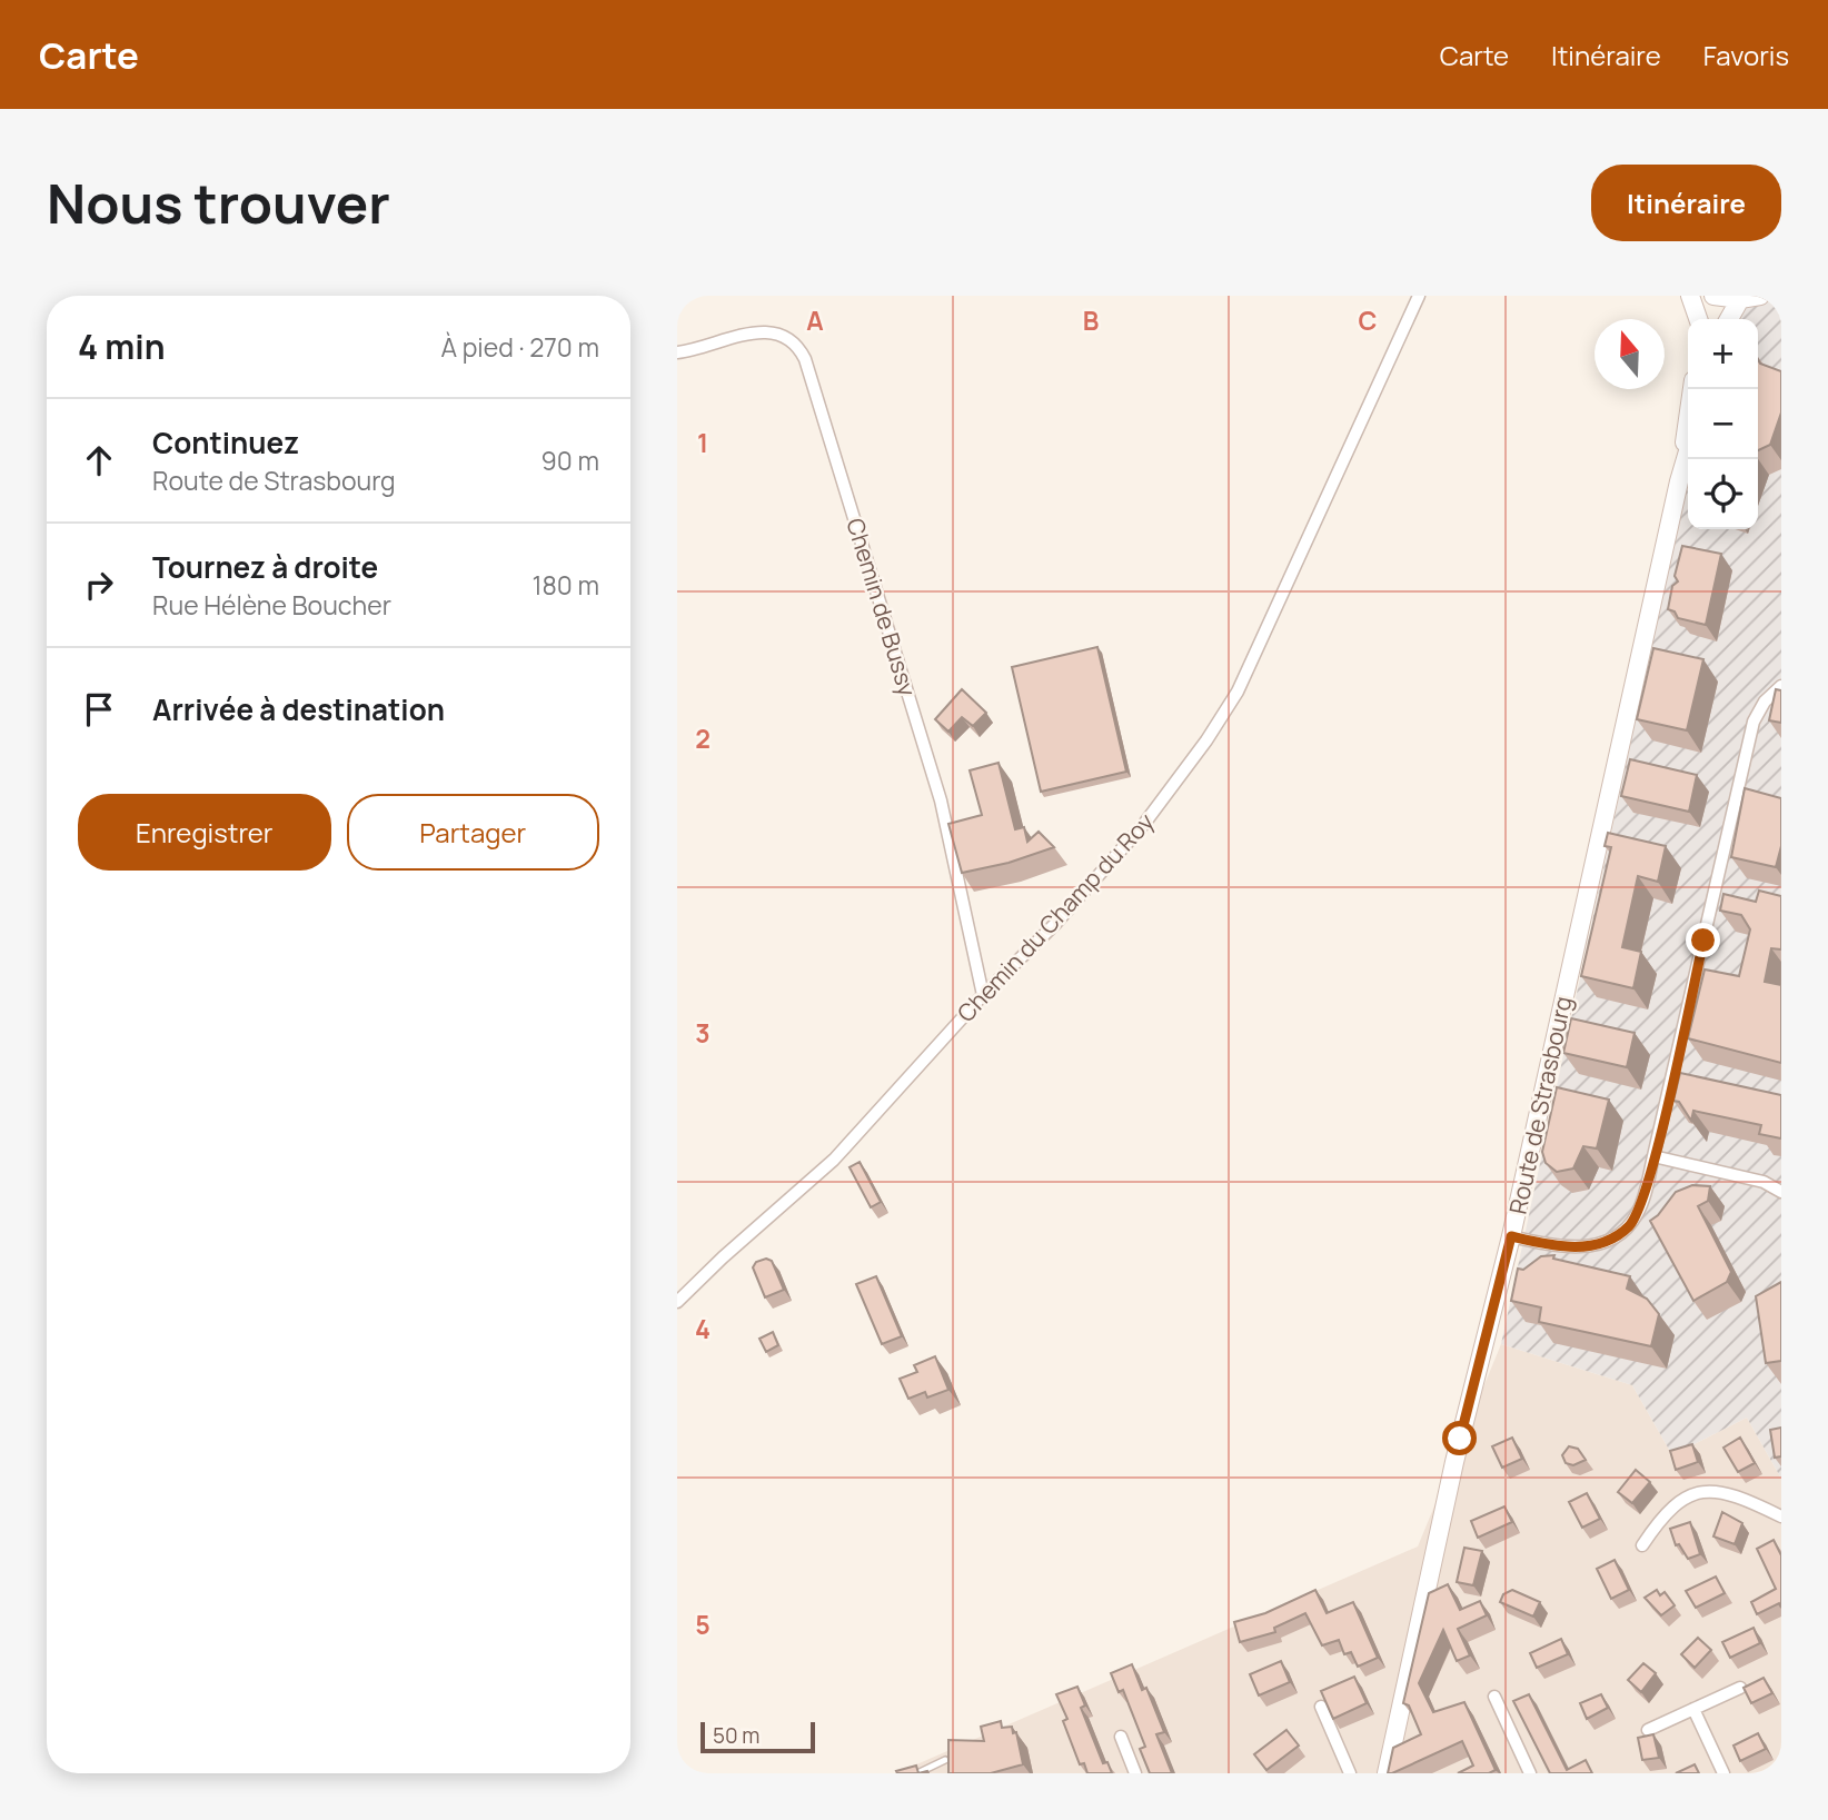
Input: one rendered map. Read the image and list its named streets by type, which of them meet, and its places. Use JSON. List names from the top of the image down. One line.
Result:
{"streets":{"main road":["Route de Strasbourg"],"street":["Chemin de Bussy","Chemin du Champ du Roy"]},"crossings":[["Chemin de Bussy","Chemin du Champ du Roy"]],"scale_bar":"50 m","north":"top","page":{"header":"Carte","nav":["Carte","Itinéraire","Favoris"],"buttons":["Itinéraire",["Enregistrer","Partager"]],"title":"Nous trouver","heading":["4 min","À pied · 270 m"],"map_buttons":["+","−"],"list":[["Continuez","Route de Strasbourg","90 m"],["Tournez à droite","Rue Hélène Boucher","180 m"],"Arrivée à destination"],"scale":"50 m"},"grid":{"columns":["A","B","C"],"rows":["1","2","3","4","5"]}}
